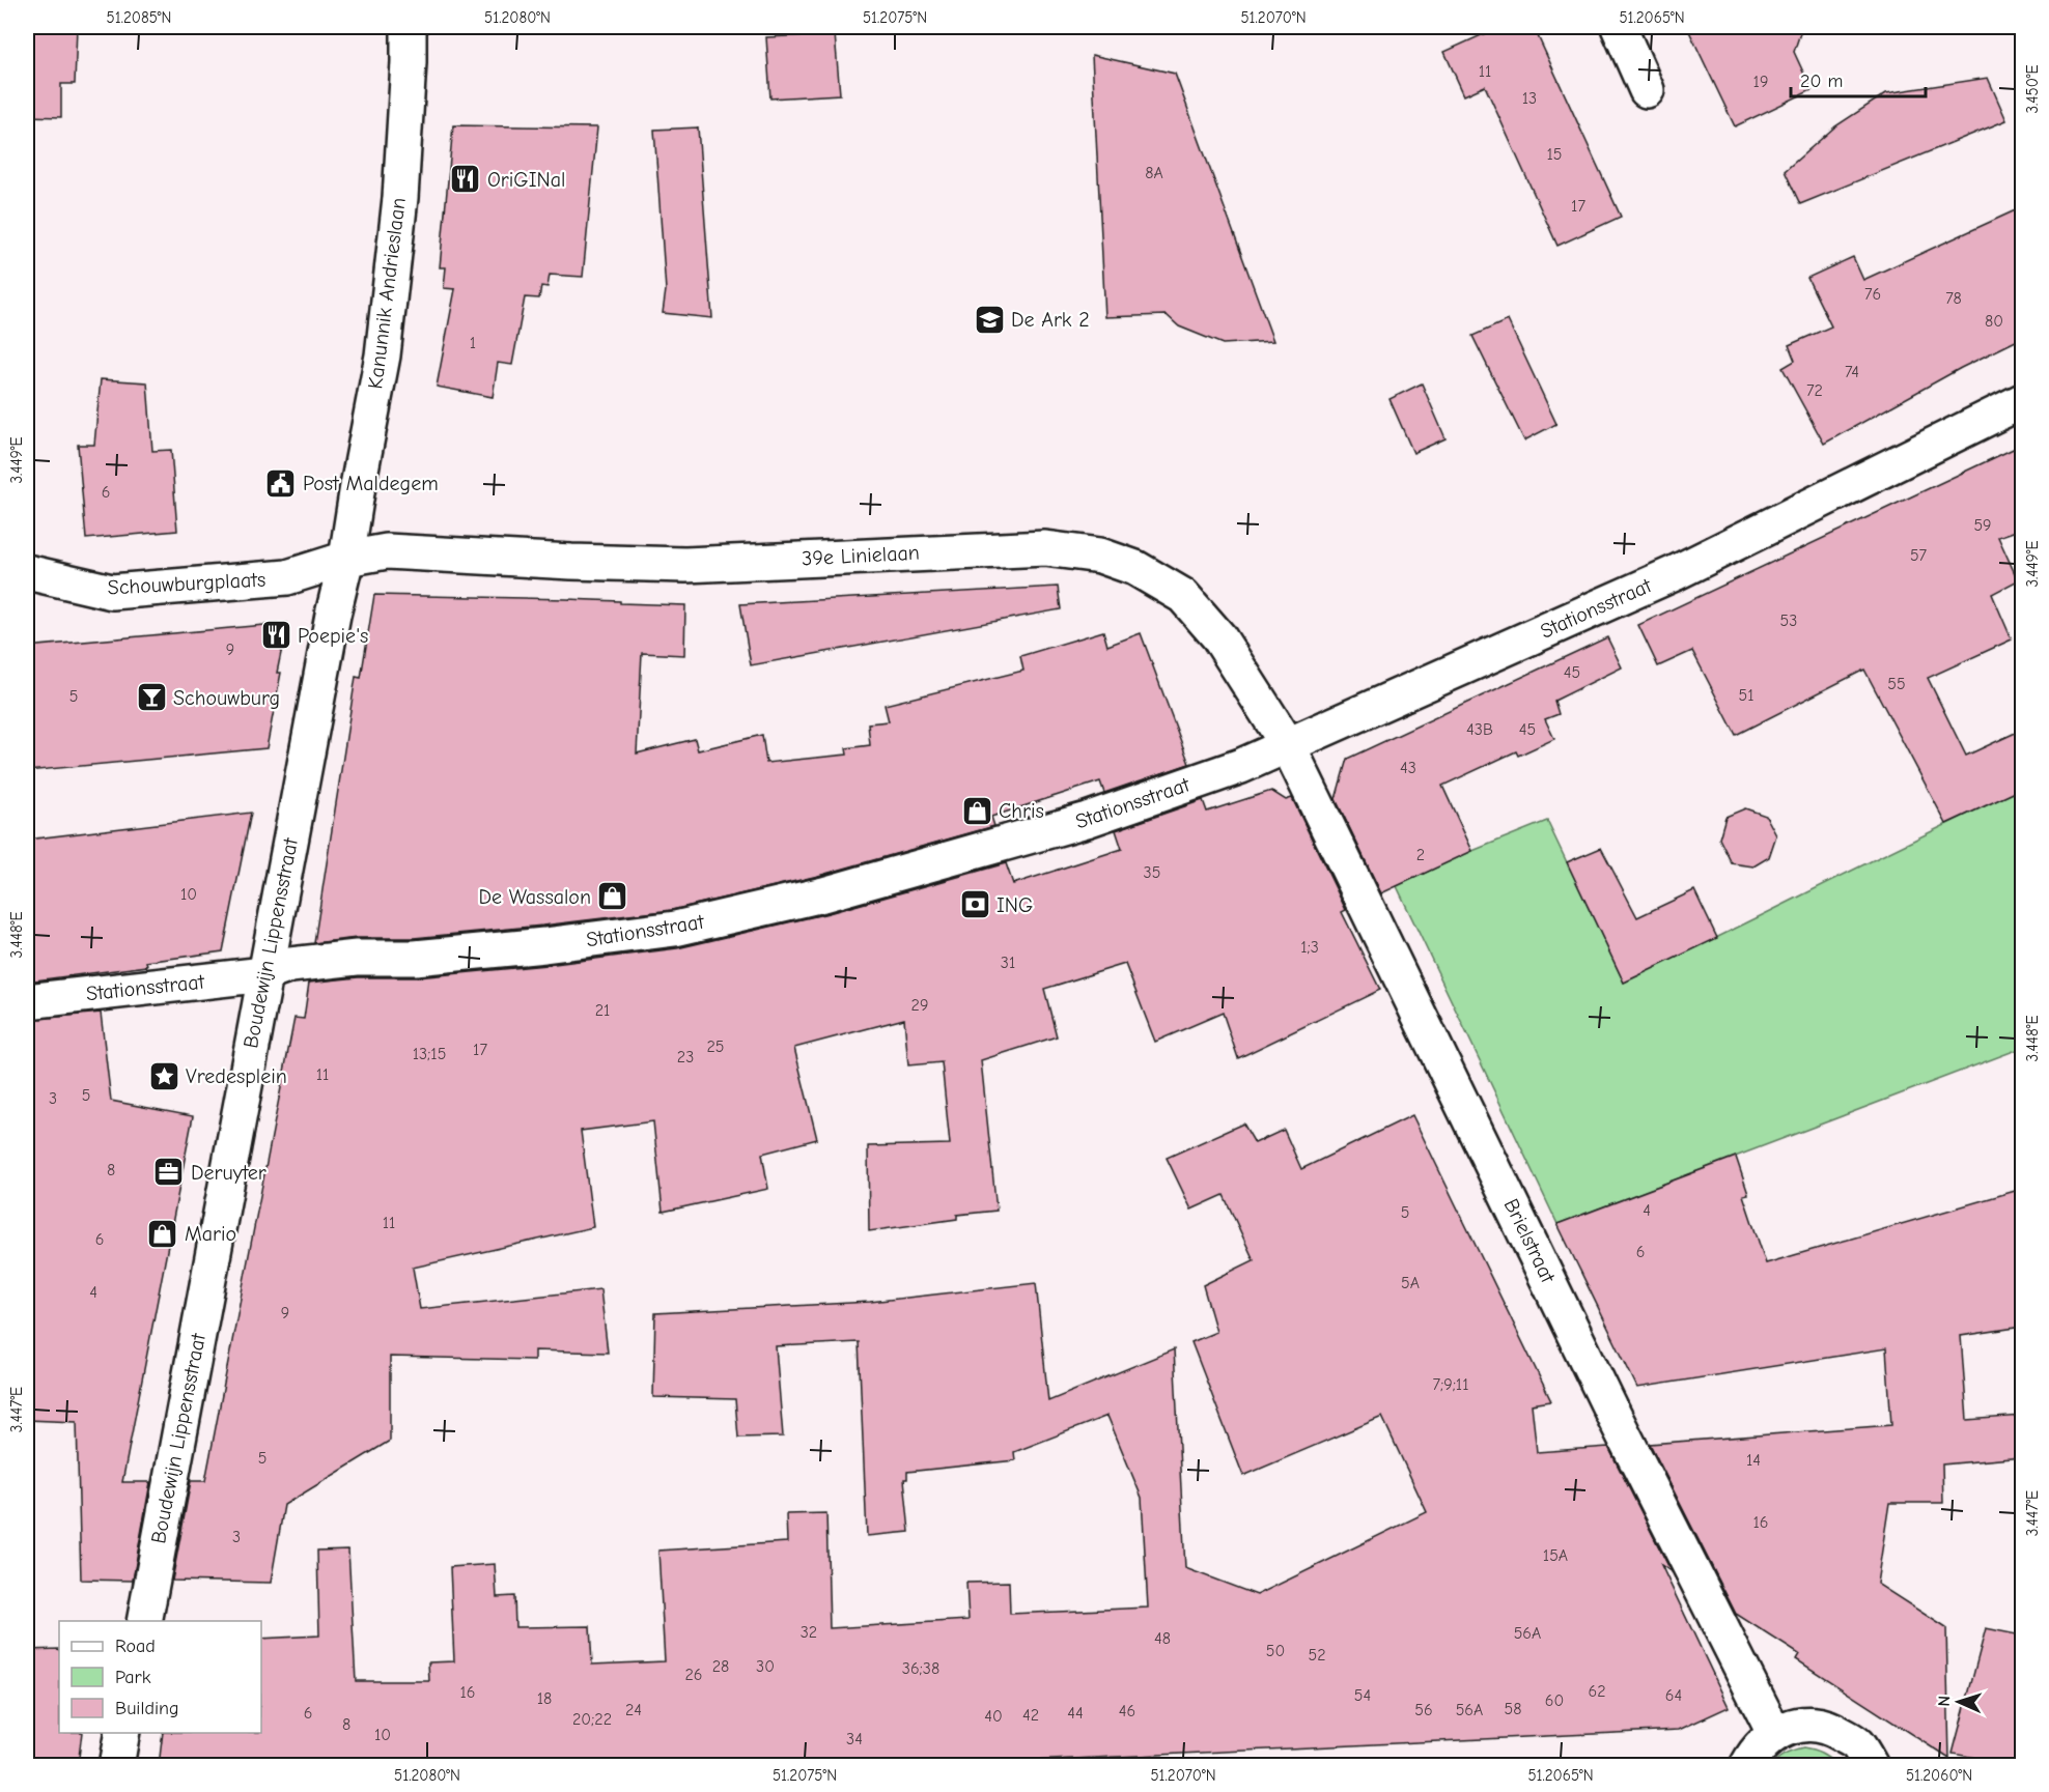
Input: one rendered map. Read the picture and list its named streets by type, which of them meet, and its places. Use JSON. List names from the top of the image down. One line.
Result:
{"streets":{"street":["Kanunnik Andrieslaan","39e Linielaan","Schouwburgplaats","Stationsstraat","Boudewijn Lippensstraat","Brielstraat"]},"crossings":[["Kanunnik Andrieslaan","39e Linielaan"],["Kanunnik Andrieslaan","Schouwburgplaats"],["Kanunnik Andrieslaan","Boudewijn Lippensstraat"],["39e Linielaan","Schouwburgplaats"],["39e Linielaan","Stationsstraat"],["39e Linielaan","Boudewijn Lippensstraat"],["39e Linielaan","Brielstraat"],["Schouwburgplaats","Boudewijn Lippensstraat"],["Stationsstraat","Boudewijn Lippensstraat"],["Stationsstraat","Brielstraat"]],"places":{"restaurant":["OriGINal","Poepie's"],"school or university":["De Ark 2"],"public building":["Post Maldegem"],"bar":["Schouwburg"],"shop":["Chris","De Wassalon","Mario"],"bank":["ING"],"place":["Vredesplein"],"office":["Deruyter"]},"house_numbers":["11","19","13","15","8A","17","76","78","80","1","74","72","6","59","57","53","9","45","55","51","5","43B","45","43","2","35","10","1;3","31","29","21","25","17","13;15","23","11","5","3","8","4","5","11","6","6","5A","4","9","7;9;11","5","14","16","3","15A","32","56A","48","50","52","28","30","36;38","26","62","16","54","64","18","60","58","24","56","56A","46","6","44","42","40","20;22","8","10","34"],"legend":["Road","Park","Building"],"scale_bar":"20 m","north":"left","coordinates":["51.2085°N","51.2080°N","51.2075°N","51.2070°N","51.2065°N","3.450°E","3.449°E","3.448°E","3.447°E","51.2060°N"]}
